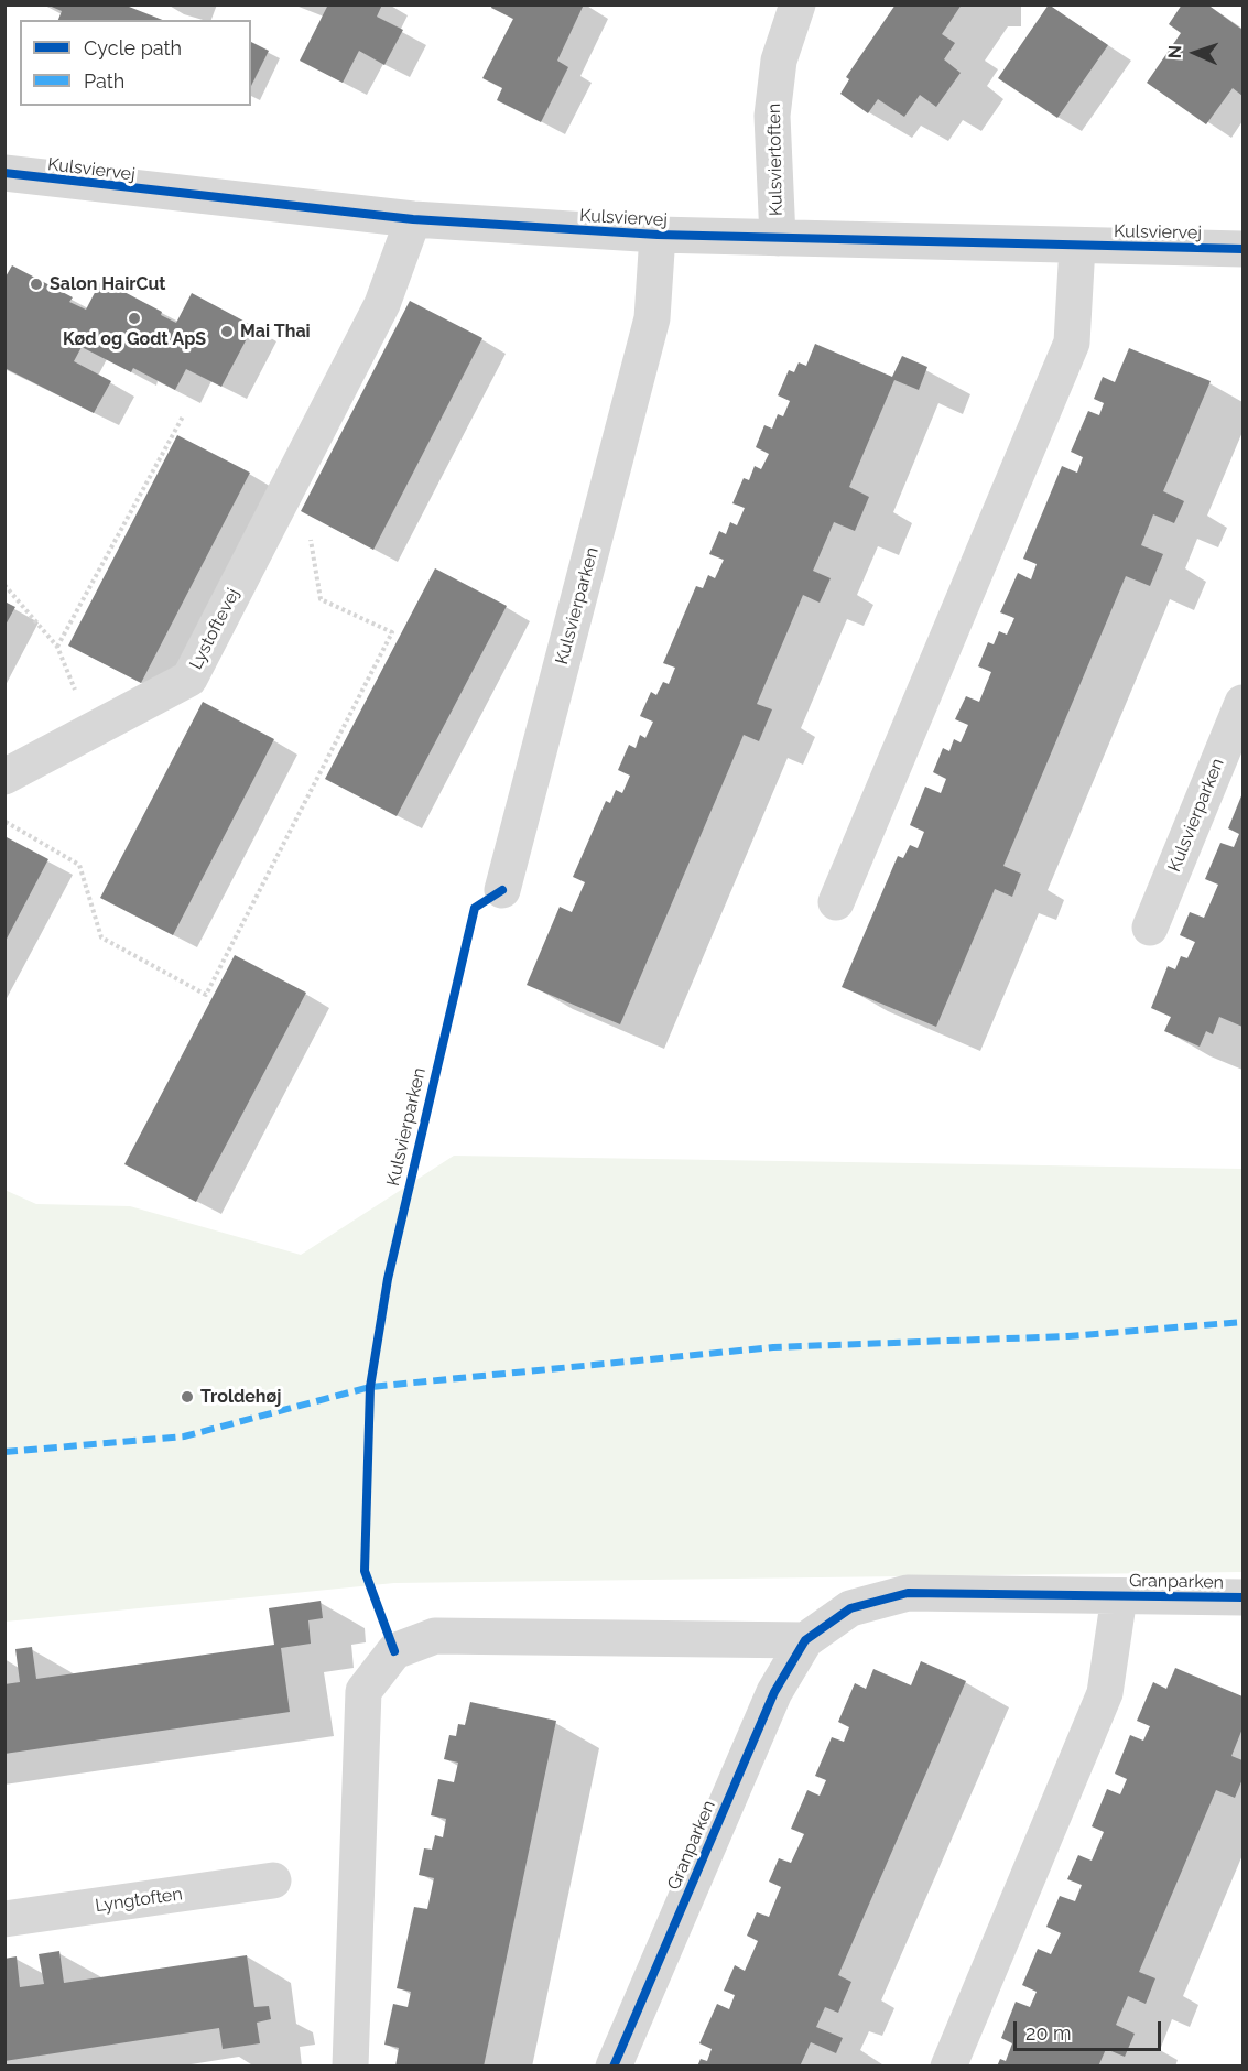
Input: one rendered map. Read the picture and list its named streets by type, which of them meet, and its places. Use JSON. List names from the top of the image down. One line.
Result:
{"streets":{"street":["Kulsviertoften","Kulsviervej","Kulsvierparken","Lystoftevej","Granparken","Lyngtoften"]},"crossings":[["Kulsviertoften","Kulsviervej"],["Kulsviervej","Kulsvierparken"],["Kulsviervej","Lystoftevej"]],"places":["Salon HairCut","Kød og Godt ApS","Mai Thai","Troldehøj"],"legend":["Cycle path","Path"],"scale_bar":"20 m","north":"left"}
